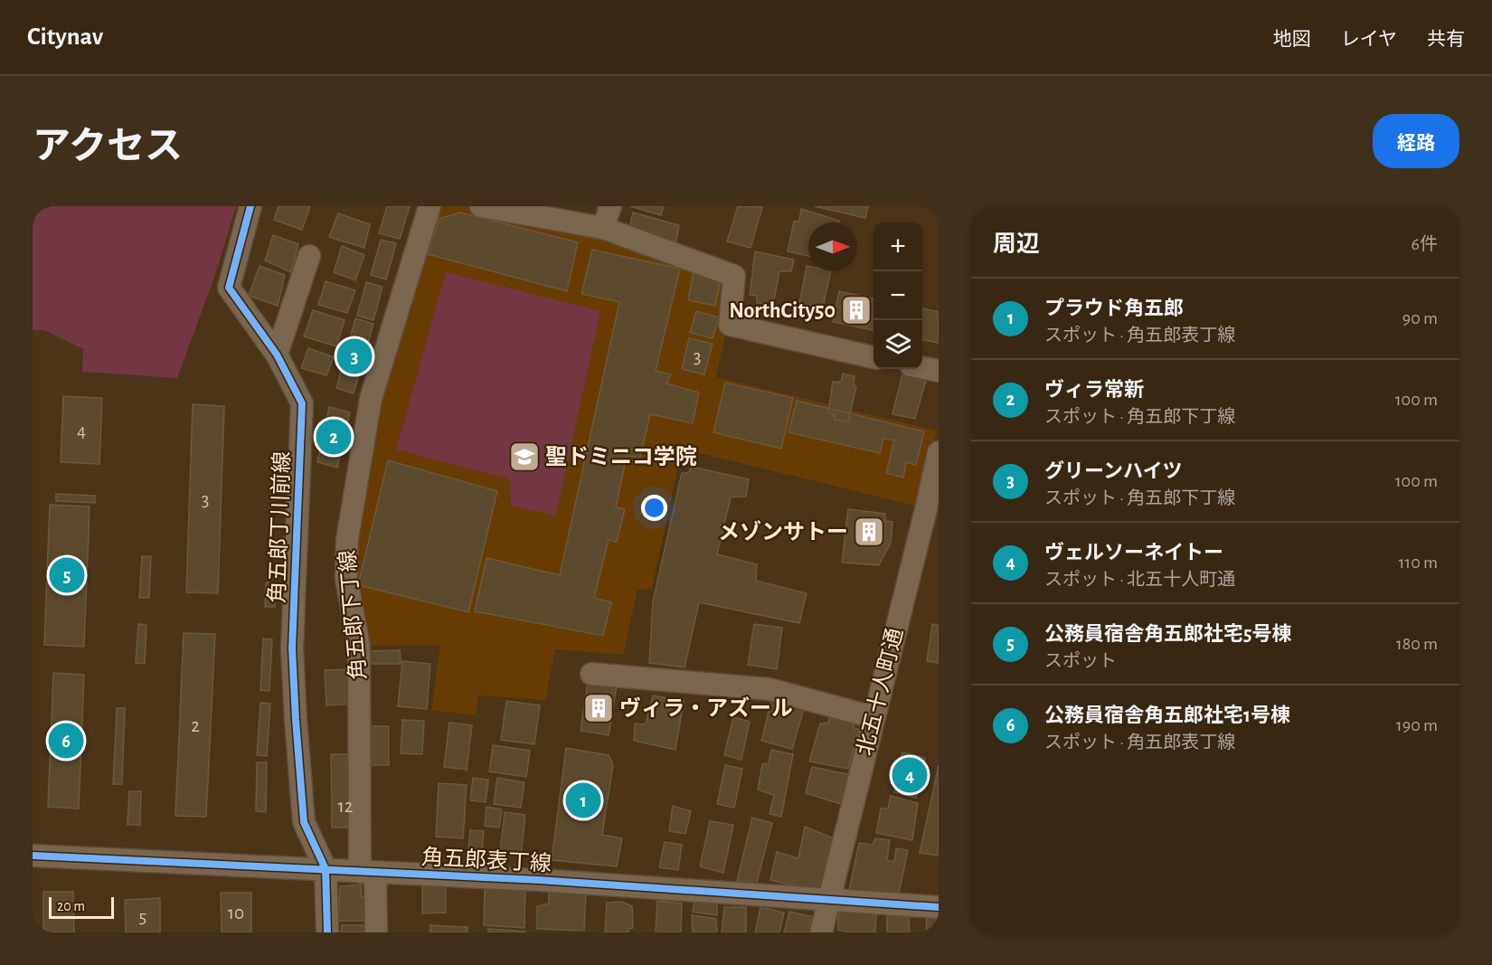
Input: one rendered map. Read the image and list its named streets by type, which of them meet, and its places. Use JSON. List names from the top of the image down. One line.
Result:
{"streets":{"street":["角五郎丁川前線","角五郎下丁線","北五十人町通","角五郎表丁線"]},"crossings":[["角五郎丁川前線","角五郎表丁線"],["角五郎下丁線","角五郎表丁線"],["北五十人町通","角五郎表丁線"]],"places":{"building":["NorthCity50","メゾンサトー","ヴィラ・アズール"],"school or university":["聖ドミニコ学院"]},"house_numbers":["3","4","3","2","12","10","5"],"scale_bar":"20 m","north":"right","page":{"header":"Citynav","nav":["地図","レイヤ","共有"],"title":"アクセス","buttons":"経路","heading":["周辺","6件"],"map_buttons":["+","−"],"list":[{"mark":"1","name":"プラウド角五郎","note":"スポット · 角五郎表丁線","value":"90 m"},{"mark":"2","name":"ヴィラ常新","note":"スポット · 角五郎下丁線","value":"100 m"},{"mark":"3","name":"グリーンハイツ","note":"スポット · 角五郎下丁線","value":"100 m"},{"mark":"4","name":"ヴェルソーネイトー","note":"スポット · 北五十人町通","value":"110 m"},{"mark":"5","name":"公務員宿舎角五郎社宅5号棟","note":"スポット","value":"180 m"},{"mark":"6","name":"公務員宿舎角五郎社宅1号棟","note":"スポット · 角五郎表丁線","value":"190 m"}],"pins":["3","2","5","6","4","1"],"scale":"20 m"}}
